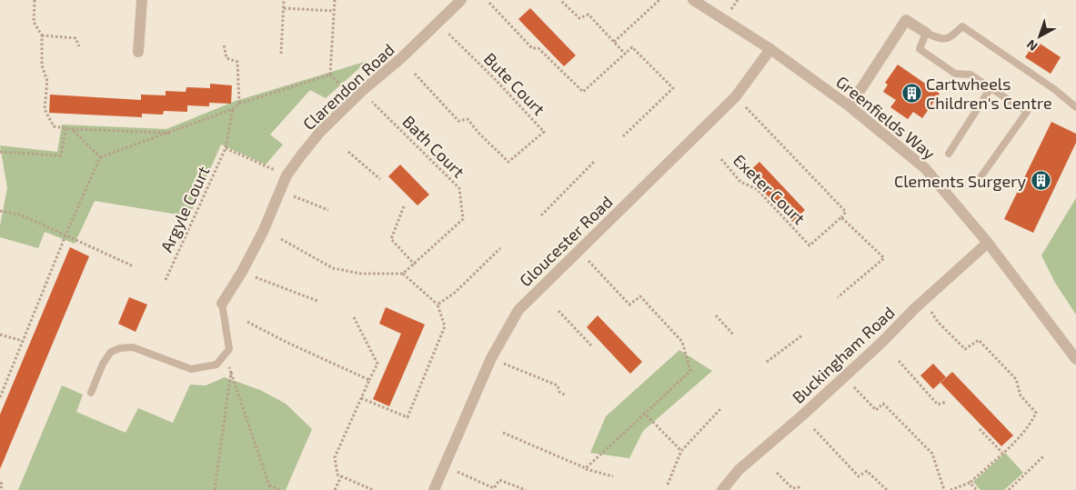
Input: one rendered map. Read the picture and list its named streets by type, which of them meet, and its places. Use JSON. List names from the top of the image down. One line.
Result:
{"streets":{"street":["Clarendon Road","Greenfields Way","Gloucester Road","Buckingham Road"],"path":["Bute Court","Bath Court","Exeter Court","Argyle Court"]},"crossings":[["Bute Court","Clarendon Road"],["Clarendon Road","Bath Court"],["Greenfields Way","Gloucester Road"],["Greenfields Way","Buckingham Road"]],"places":{"building":["Cartwheels Children's Centre","Clements Surgery"]},"north":"bottom left"}
